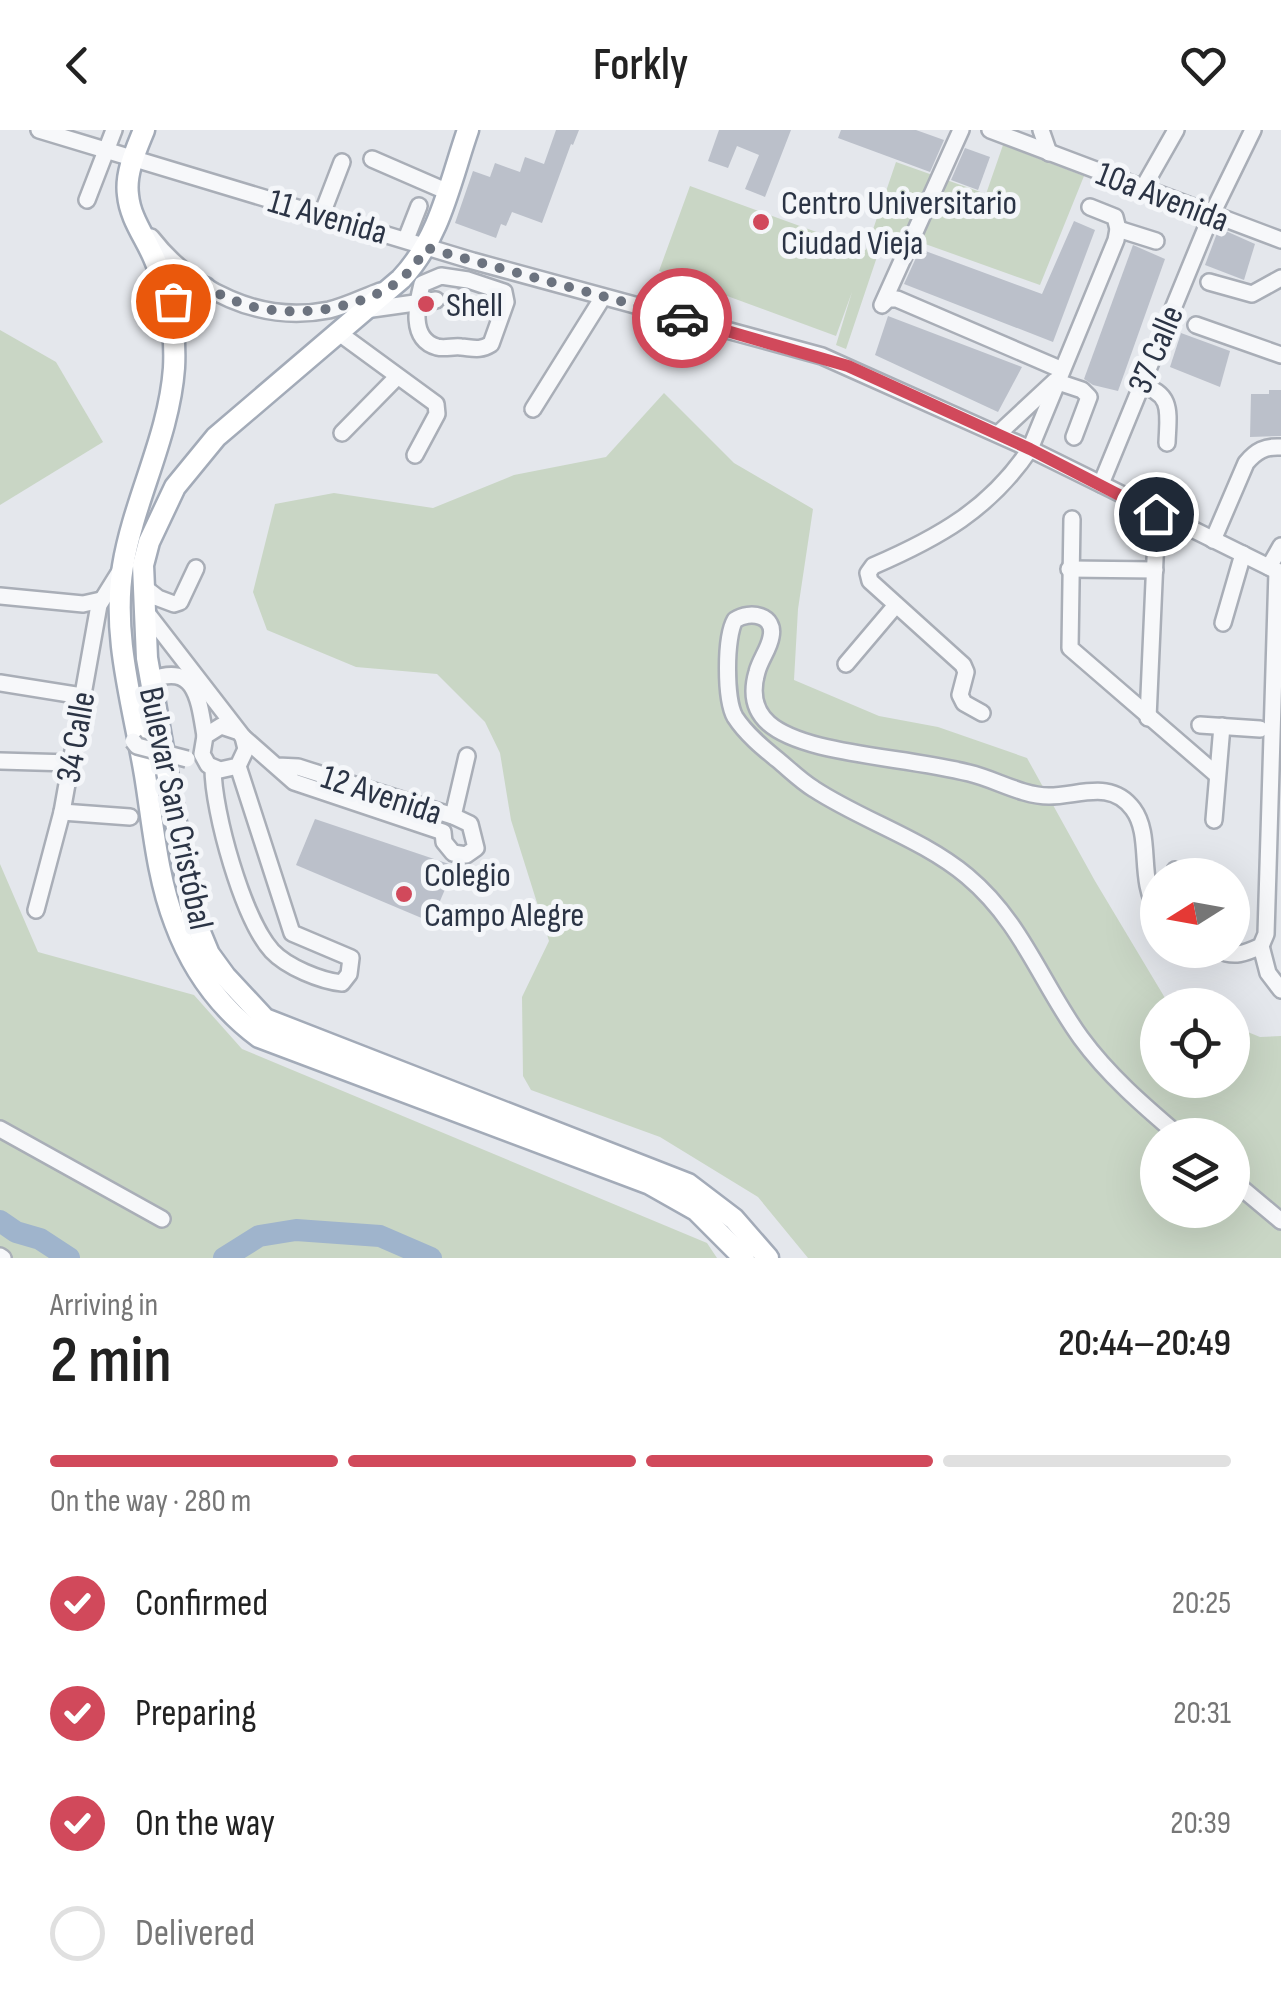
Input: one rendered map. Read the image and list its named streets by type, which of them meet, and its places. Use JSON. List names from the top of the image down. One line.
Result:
{"streets":{"main road":["Bulevar San Cristóbal"],"street":["10a Avenida","11 Avenida","37 Calle","34 Calle","12 Avenida"]},"crossings":[["10a Avenida","37 Calle"],["11 Avenida","37 Calle"],["11 Avenida","Bulevar San Cristóbal"],["34 Calle","Bulevar San Cristóbal"],["12 Avenida","Bulevar San Cristóbal"]],"places":["Centro Universitario Ciudad Vieja","Shell","Colegio Campo Alegre"],"north":"left","page":{"header":"Forkly","heading":["2 min","Arriving in","20:44–20:49"],"bar":"On the way · 280 m","list":[["Confirmed","20:25"],["Preparing","20:31"],["On the way","20:39"],"Delivered"]}}
